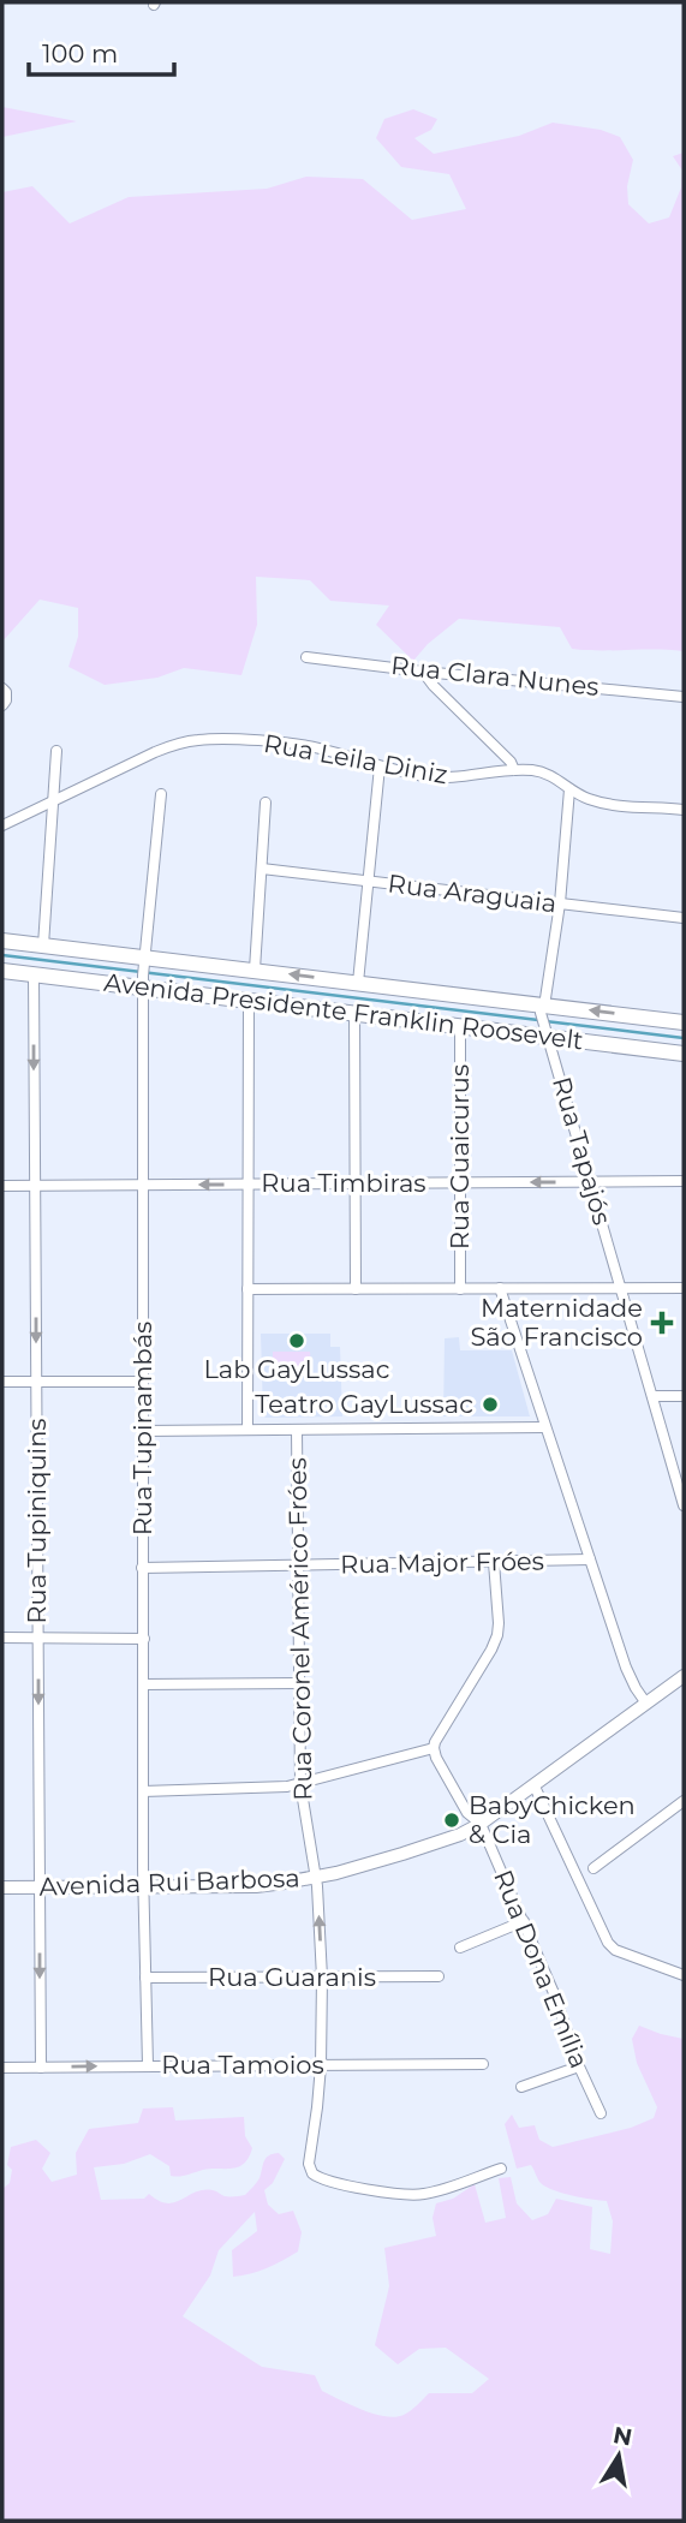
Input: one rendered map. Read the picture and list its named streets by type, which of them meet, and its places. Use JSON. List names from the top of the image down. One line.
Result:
{"streets":{"main road":["Avenida Presidente Franklin Roosevelt","Avenida Rui Barbosa"],"street":["Rua Clara Nunes","Rua Leila Diniz","Rua Araguaia","Rua Tapajós","Rua Guaicurus","Rua Timbiras","Rua Tupinambás","Rua Tupiniquins","Rua Major Fróes","Rua Coronel Américo Fróes","Rua Dona Emília","Rua Guaranis","Rua Tamoios"]},"crossings":[["Rua Leila Diniz","Rua Tapajós"],["Rua Araguaia","Rua Tapajós"],["Avenida Presidente Franklin Roosevelt","Rua Tapajós"],["Avenida Presidente Franklin Roosevelt","Rua Guaicurus"],["Avenida Presidente Franklin Roosevelt","Rua Tupinambás"],["Avenida Presidente Franklin Roosevelt","Rua Tupiniquins"],["Rua Tapajós","Rua Timbiras"],["Rua Guaicurus","Rua Timbiras"],["Rua Timbiras","Rua Tupinambás"],["Rua Timbiras","Rua Tupiniquins"],["Rua Tupinambás","Rua Major Fróes"],["Rua Tupinambás","Avenida Rui Barbosa"],["Rua Tupinambás","Rua Guaranis"],["Rua Tupinambás","Rua Tamoios"],["Rua Tupiniquins","Avenida Rui Barbosa"],["Rua Tupiniquins","Rua Tamoios"],["Rua Major Fróes","Rua Coronel Américo Fróes"],["Rua Coronel Américo Fróes","Avenida Rui Barbosa"],["Rua Coronel Américo Fróes","Rua Guaranis"],["Rua Coronel Américo Fróes","Rua Tamoios"],["Avenida Rui Barbosa","Rua Dona Emília"]],"one_way":["Rua Tupiniquins"],"places":{"health":["Maternidade São Francisco"],"other":["Lab GayLussac","Teatro GayLussac","BabyChicken & Cia"]},"scale_bar":"100 m","north":"top"}
